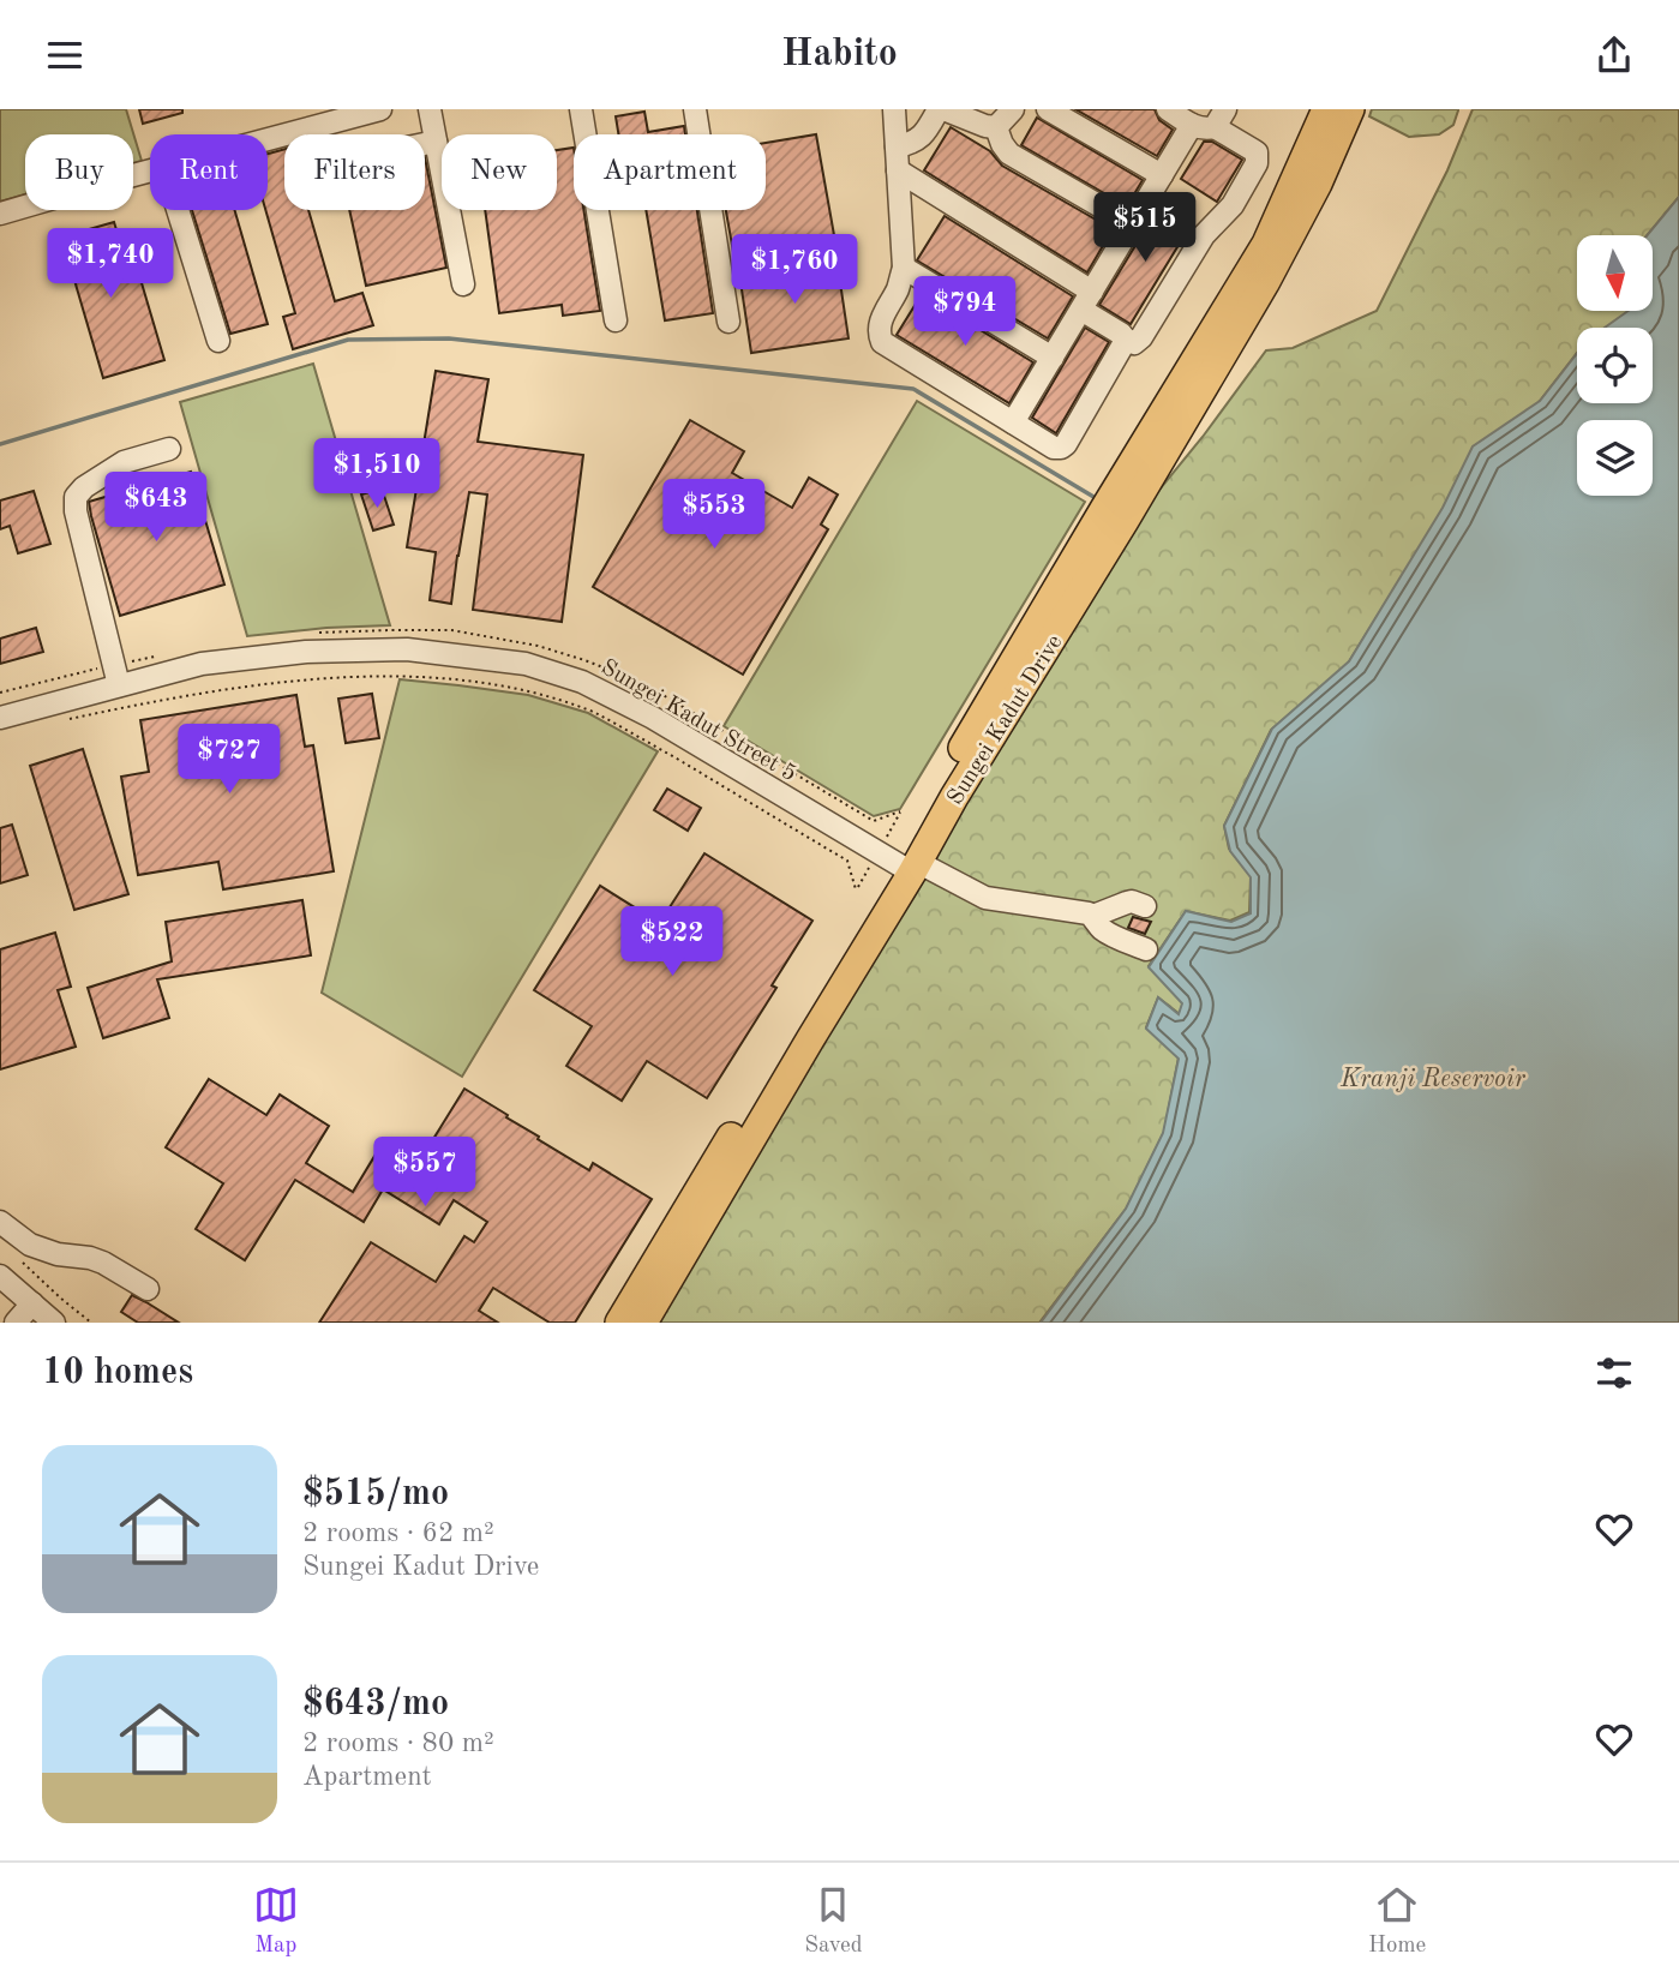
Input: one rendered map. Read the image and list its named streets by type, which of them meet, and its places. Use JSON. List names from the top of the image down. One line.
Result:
{"streets":{"main road":["Sungei Kadut Drive"],"street":["Sungei Kadut Street 5"]},"crossings":[["Sungei Kadut Street 5","Sungei Kadut Drive"]],"water":["Kranji Reservoir"],"north":"bottom","page":{"header":"Habito","chip":["Buy","Rent","Filters","New","Apartment"],"price":["$515","$1,740","$1,760","$794","$1,510","$643","$553","$727","$522","$557"],"heading":"10 homes","list":[{"name":"$515/mo","note":"2 rooms · 62 m² · Sungei Kadut Drive"},{"name":"$643/mo","note":"2 rooms · 80 m² · Apartment"}],"tabs":["Map","Saved","Home"]}}
